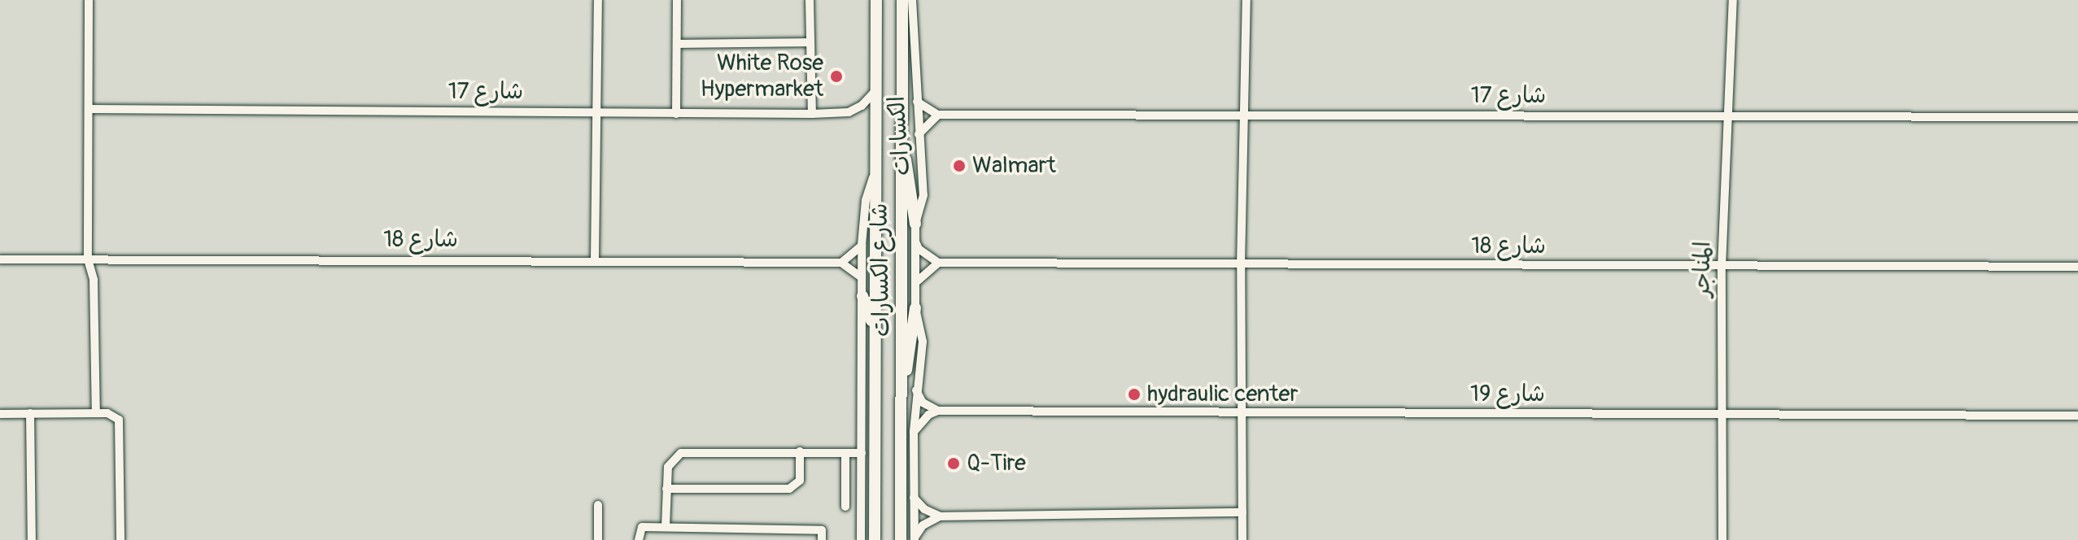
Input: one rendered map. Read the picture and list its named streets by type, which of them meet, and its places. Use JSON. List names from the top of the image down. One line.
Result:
{"streets":{"street":["شارع 17","الكسارات","شارع 18","المناجر","شارع الكسارات","شارع 19"]},"crossings":[["شارع 17","المناجر"],["شارع 17","شارع الكسارات"],["الكسارات","شارع الكسارات"],["شارع 18","المناجر"],["المناجر","شارع 19"]],"places":["White Rose Hypermarket","Walmart","hydraulic center","Q-Tire"]}
